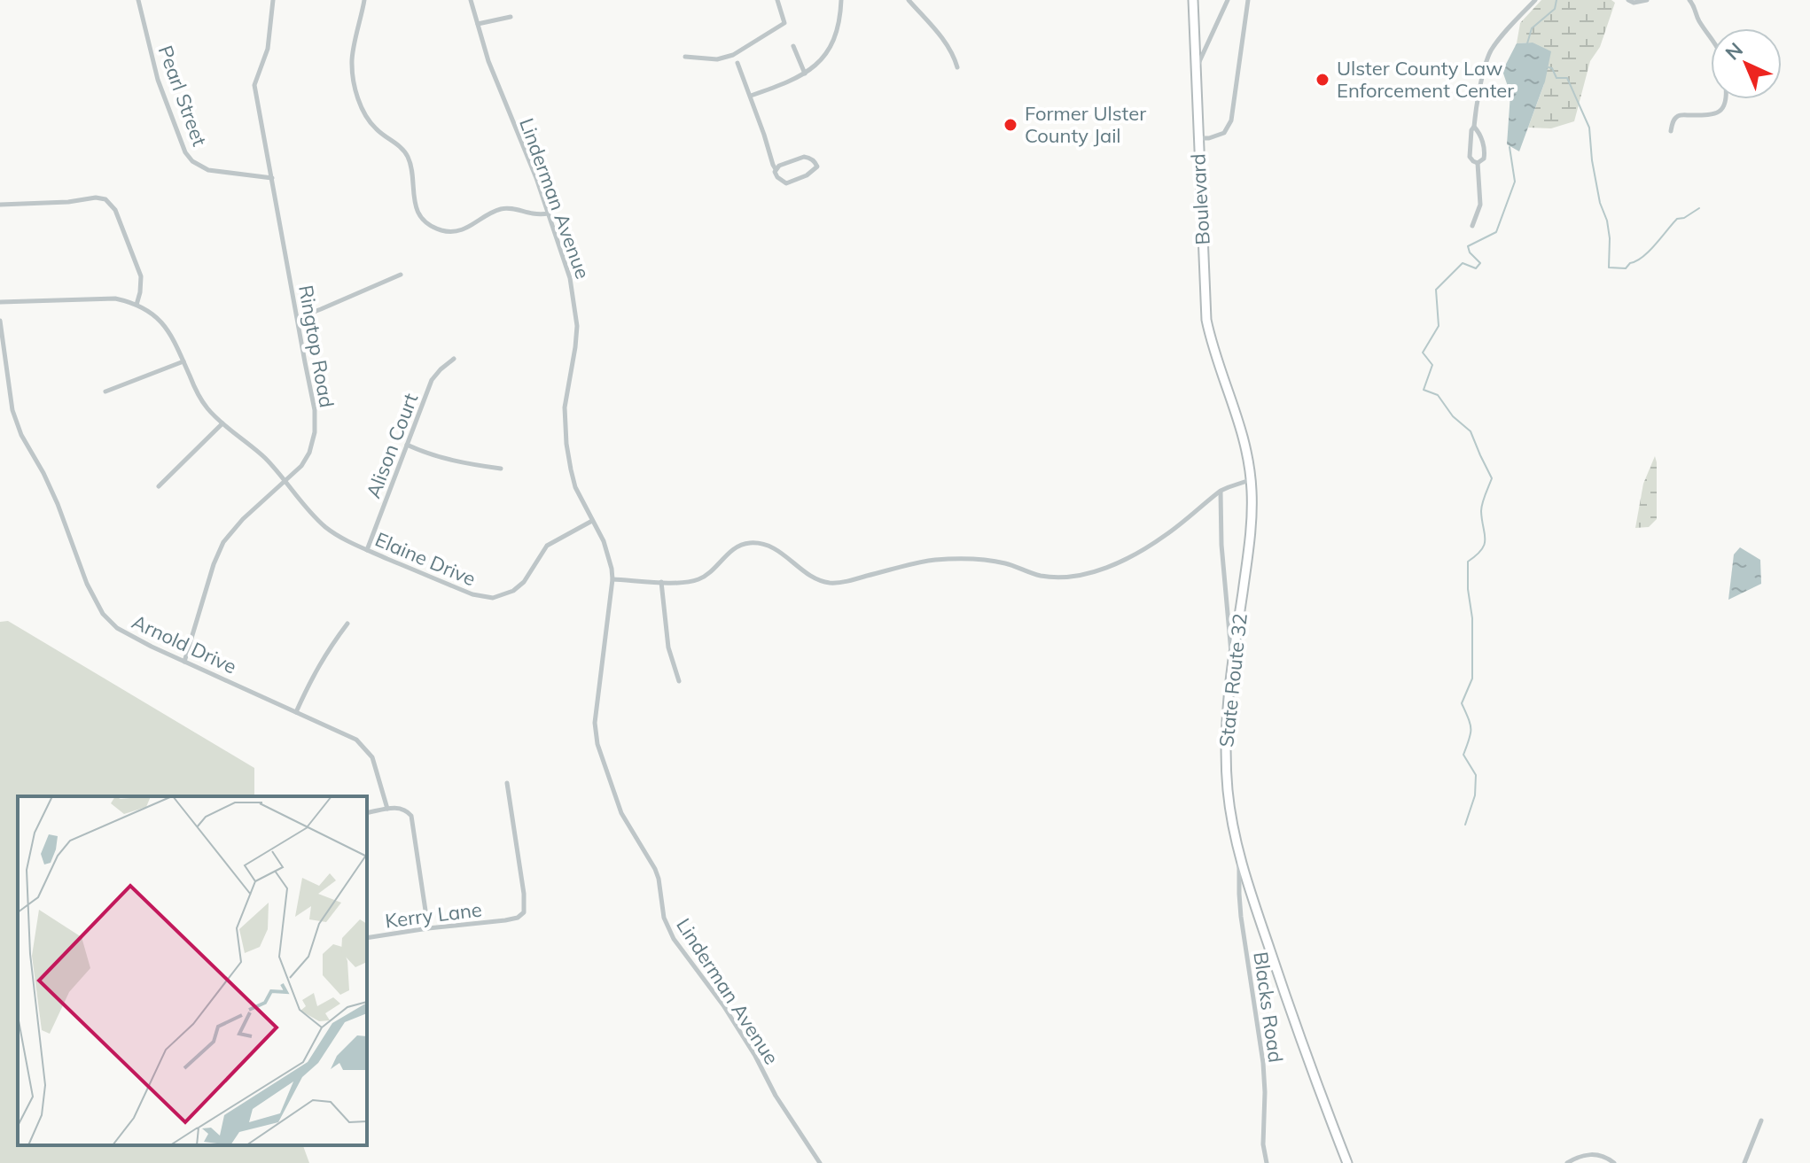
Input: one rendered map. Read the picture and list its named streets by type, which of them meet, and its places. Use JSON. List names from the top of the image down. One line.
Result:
{"streets":{"main road":["Boulevard","State Route 32"],"street":["Pearl Street","Linderman Avenue","Ringtop Road","Alison Court","Elaine Drive","Arnold Drive","Kerry Lane","Blacks Road"]},"crossings":[["Pearl Street","Ringtop Road"],["Linderman Avenue","Elaine Drive"],["Boulevard","State Route 32"],["Ringtop Road","Elaine Drive"],["Ringtop Road","Arnold Drive"],["Alison Court","Elaine Drive"],["State Route 32","Blacks Road"]],"places":["Ulster County Law Enforcement Center","Former Ulster County Jail"],"north":"top left"}
